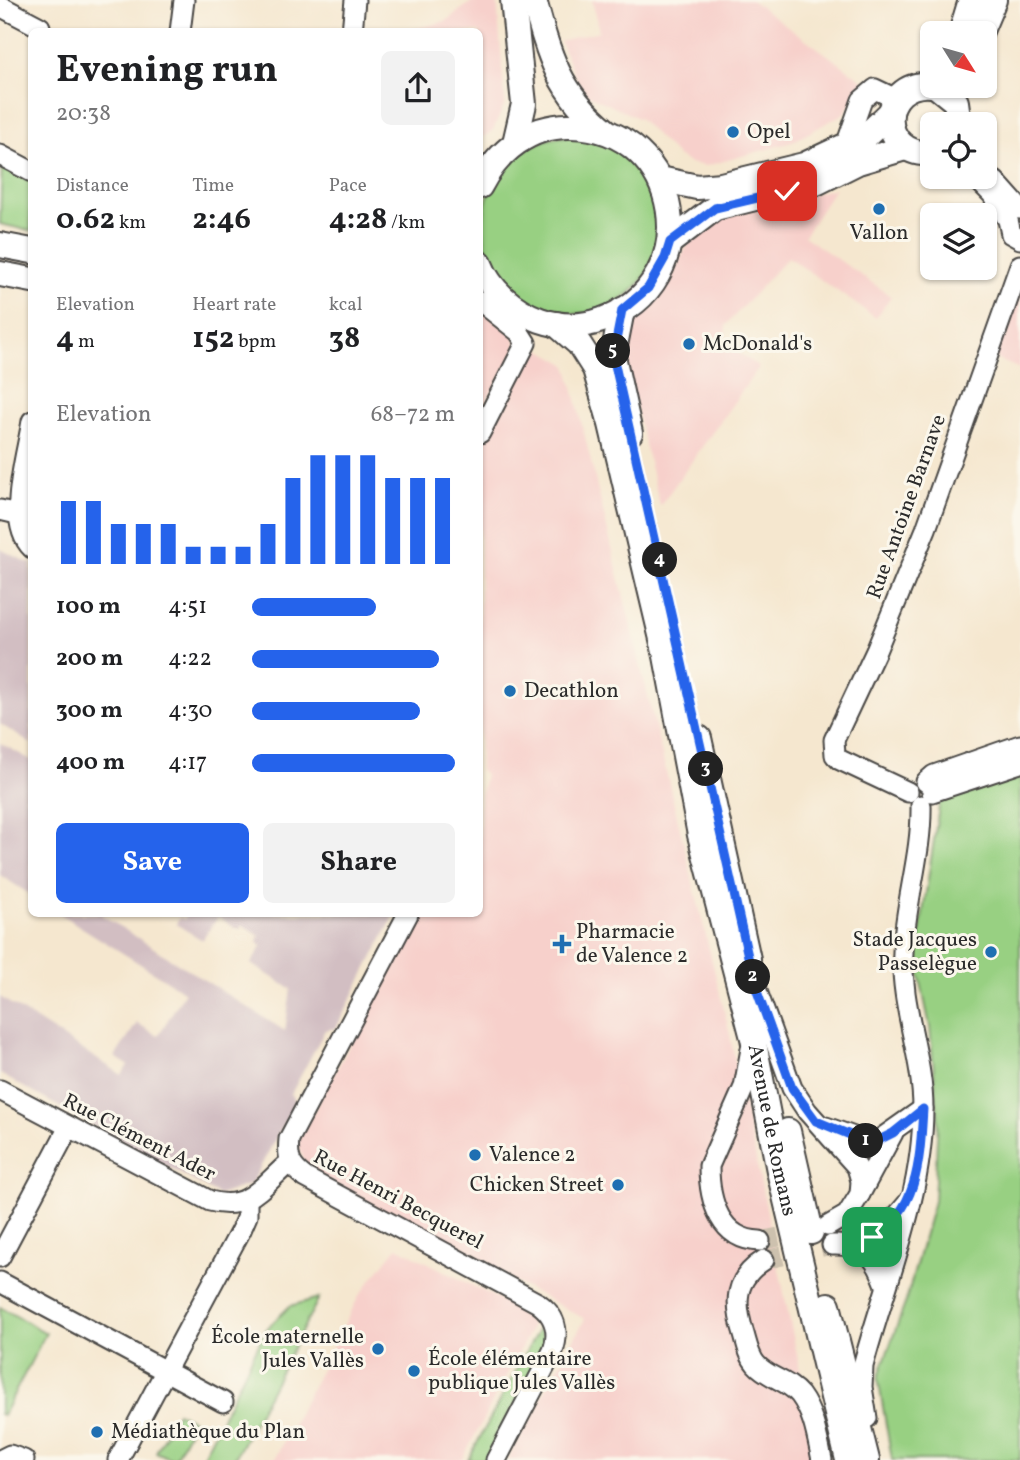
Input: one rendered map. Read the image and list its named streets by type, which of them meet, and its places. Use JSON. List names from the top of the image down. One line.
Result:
{"streets":{"main road":["Avenue de Romans"],"street":["Rue Antoine Barnave","Rue Clément Ader","Rue Henri Becquerel"]},"places":{"other":["Opel","Vallon","McDonald's","Decathlon","Stade Jacques Passelègue","Valence 2","Chicken Street","École maternelle Jules Vallès","École élémentaire publique Jules Vallès","Médiathèque du Plan"],"health":["Pharmacie de Valence 2"]},"north":"bottom right","page":{"heading":["Evening run","20:38"],"stats":[["Distance","0.62 km"],["Time","2:46"],["Pace","4:28 /km"],["Elevation","4 m"],["Heart rate","152 bpm"],["kcal","38"]],"pins":["5","4","3","2","1"],"chart":["Elevation","68–72 m"],"list":[{"name":"100 m","note":"4:51"},{"name":"200 m","note":"4:22"},{"name":"300 m","note":"4:30"},{"name":"400 m","note":"4:17"}],"buttons":["Save","Share"]}}
